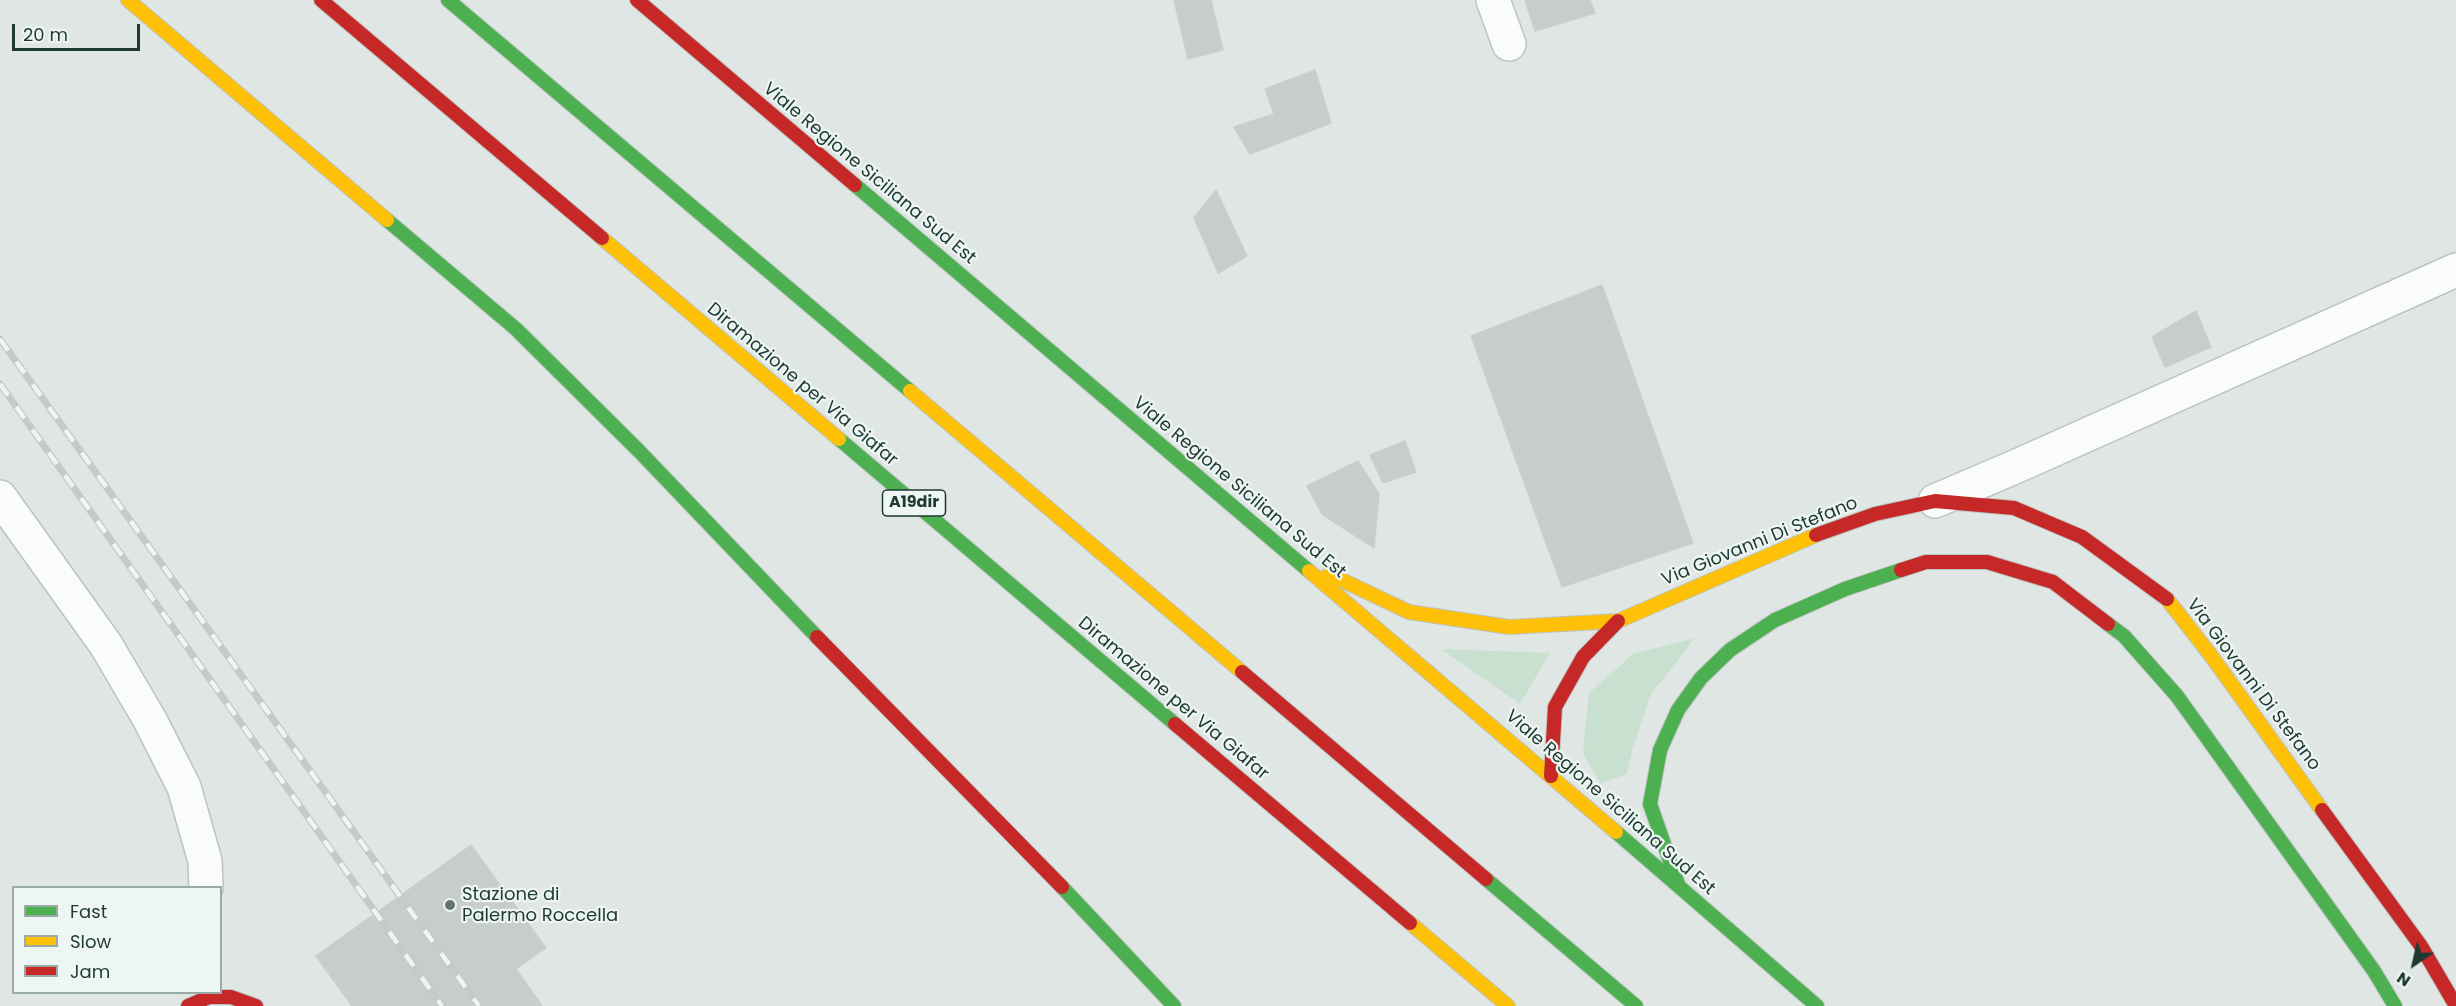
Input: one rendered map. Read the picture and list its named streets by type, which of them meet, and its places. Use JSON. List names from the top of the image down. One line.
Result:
{"streets":{"main road":["Viale Regione Siciliana Sud Est","Diramazione per Via Giafar","A19dir","Via Giovanni Di Stefano"]},"crossings":[["Viale Regione Siciliana Sud Est","Via Giovanni Di Stefano"]],"places":["Stazione di Palermo Roccella"],"legend":["Fast","Slow","Jam"],"scale_bar":"20 m","north":"bottom left"}
